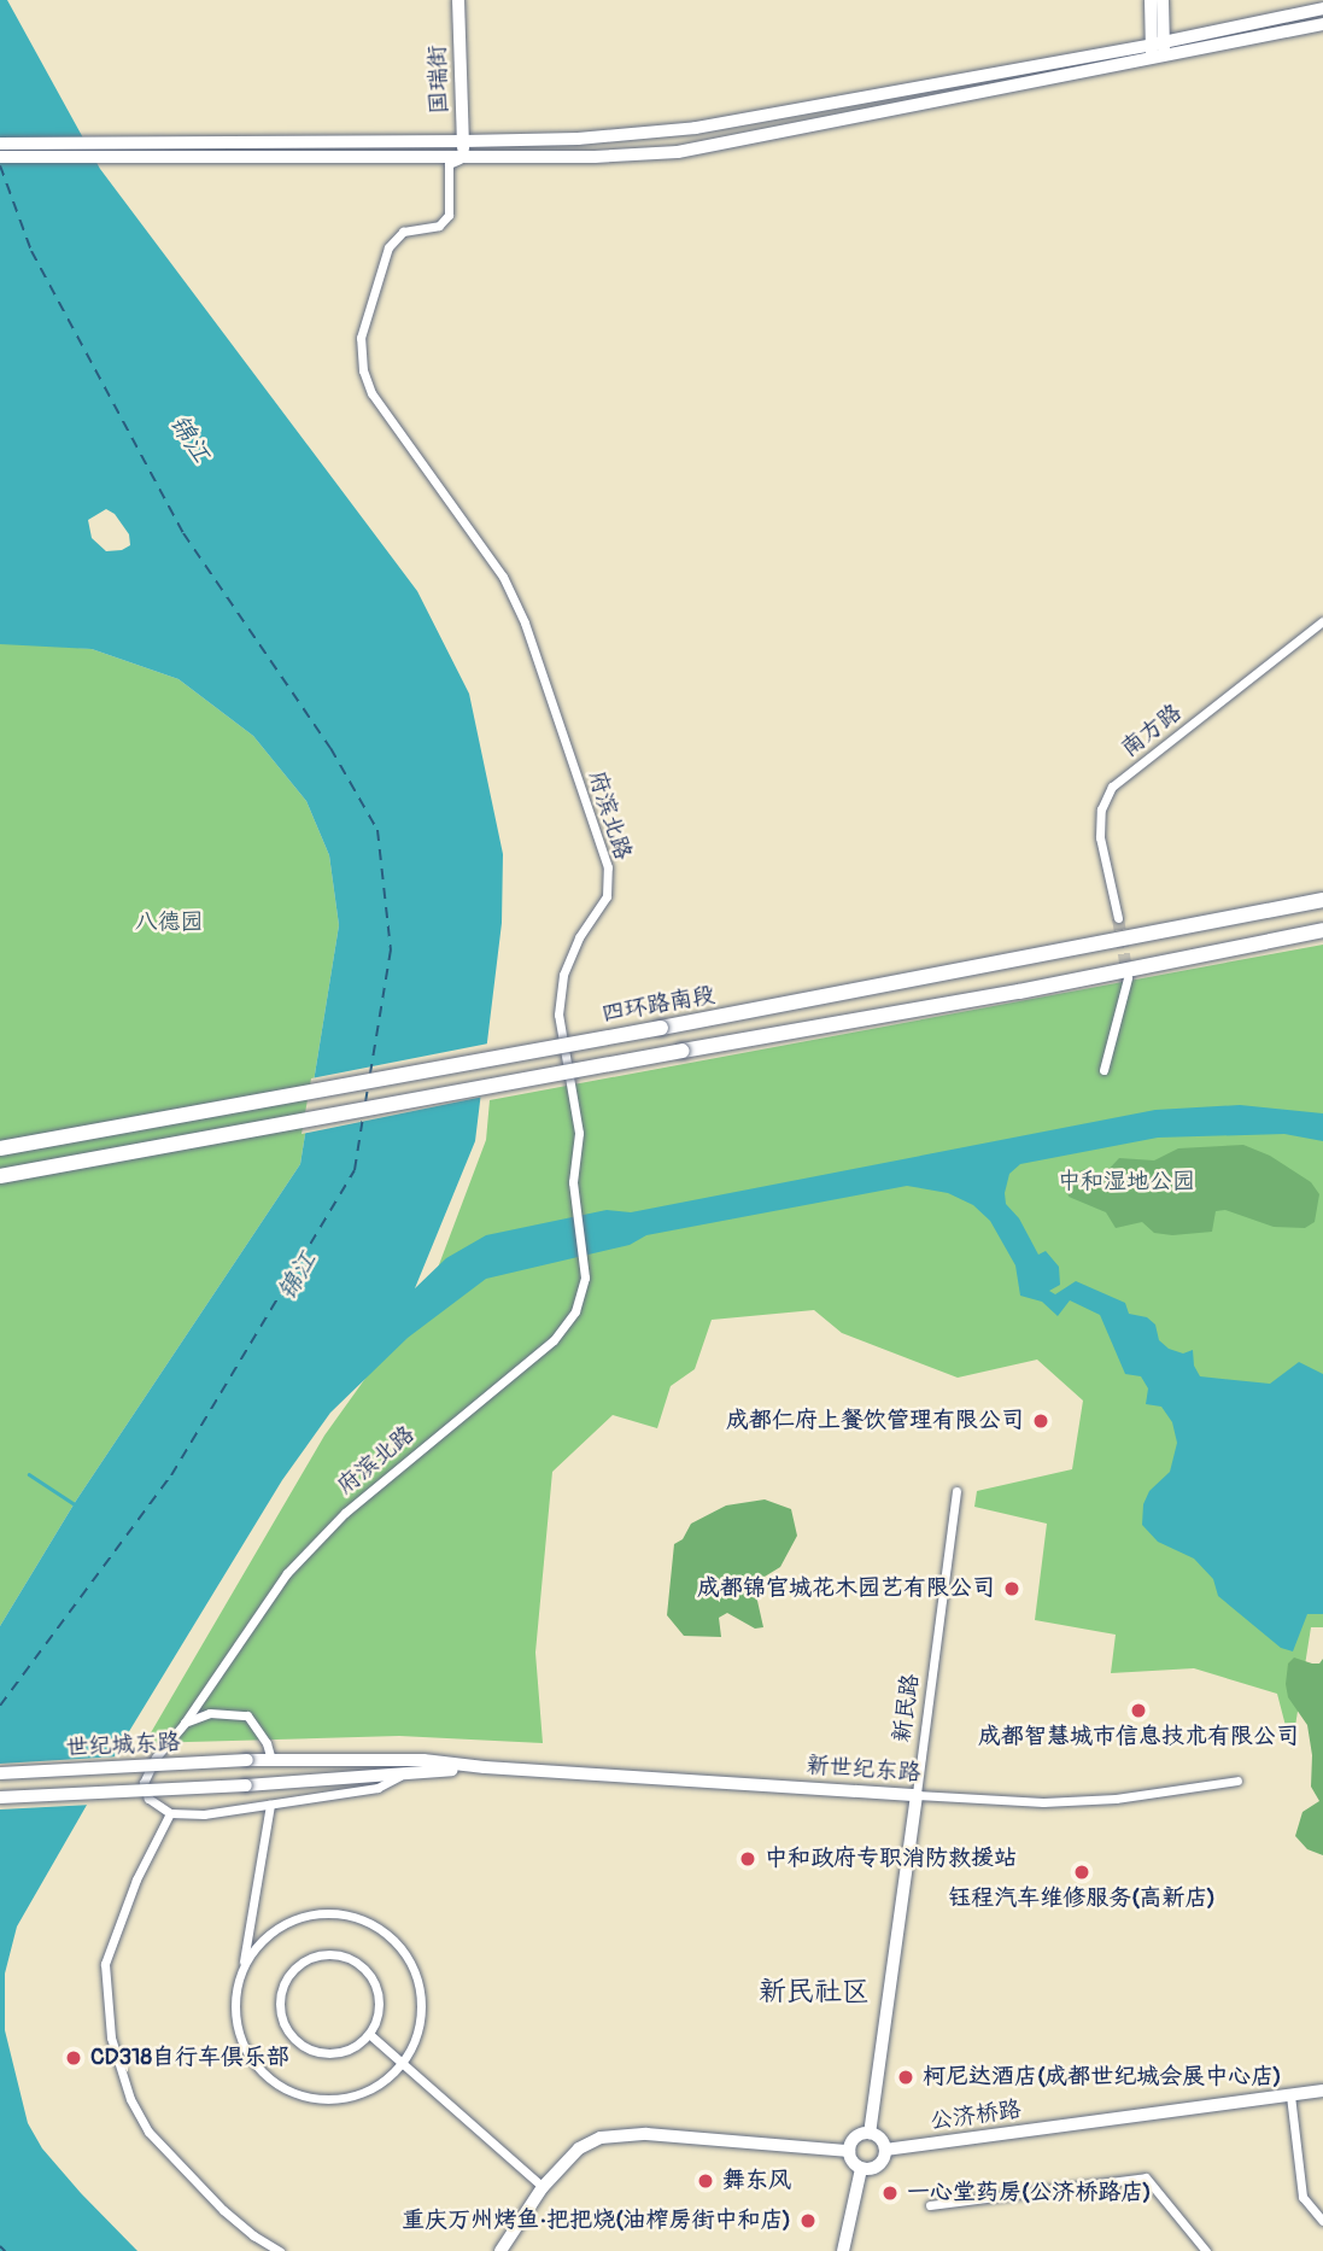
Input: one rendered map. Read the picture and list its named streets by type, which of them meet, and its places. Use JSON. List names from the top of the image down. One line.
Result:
{"streets":{"highway":["四环路南段"],"street":["国瑞街","南方路","府滨北路","新民路","世纪城东路","新世纪东路","公济桥路"]},"crossings":[["国瑞街","府滨北路"],["府滨北路","新世纪东路"],["新民路","新世纪东路"],["新民路","公济桥路"],["世纪城东路","新世纪东路"]],"districts":["新民社区"],"water":["锦江"],"parks":["八德园","中和湿地公园"],"places":["成都仁府上餐饮管理有限公司","成都锦官城花木园艺有限公司","成都智慧城市信息技术有限公司","中和政府专职消防救援站","钰程汽车维修服务(高新店)","CD318自行车俱乐部","柯尼达酒店(成都世纪城会展中心店)","舞东风","一心堂药房(公济桥路店)","重庆万州烤鱼·把把烧(油榨房街中和店)"]}
